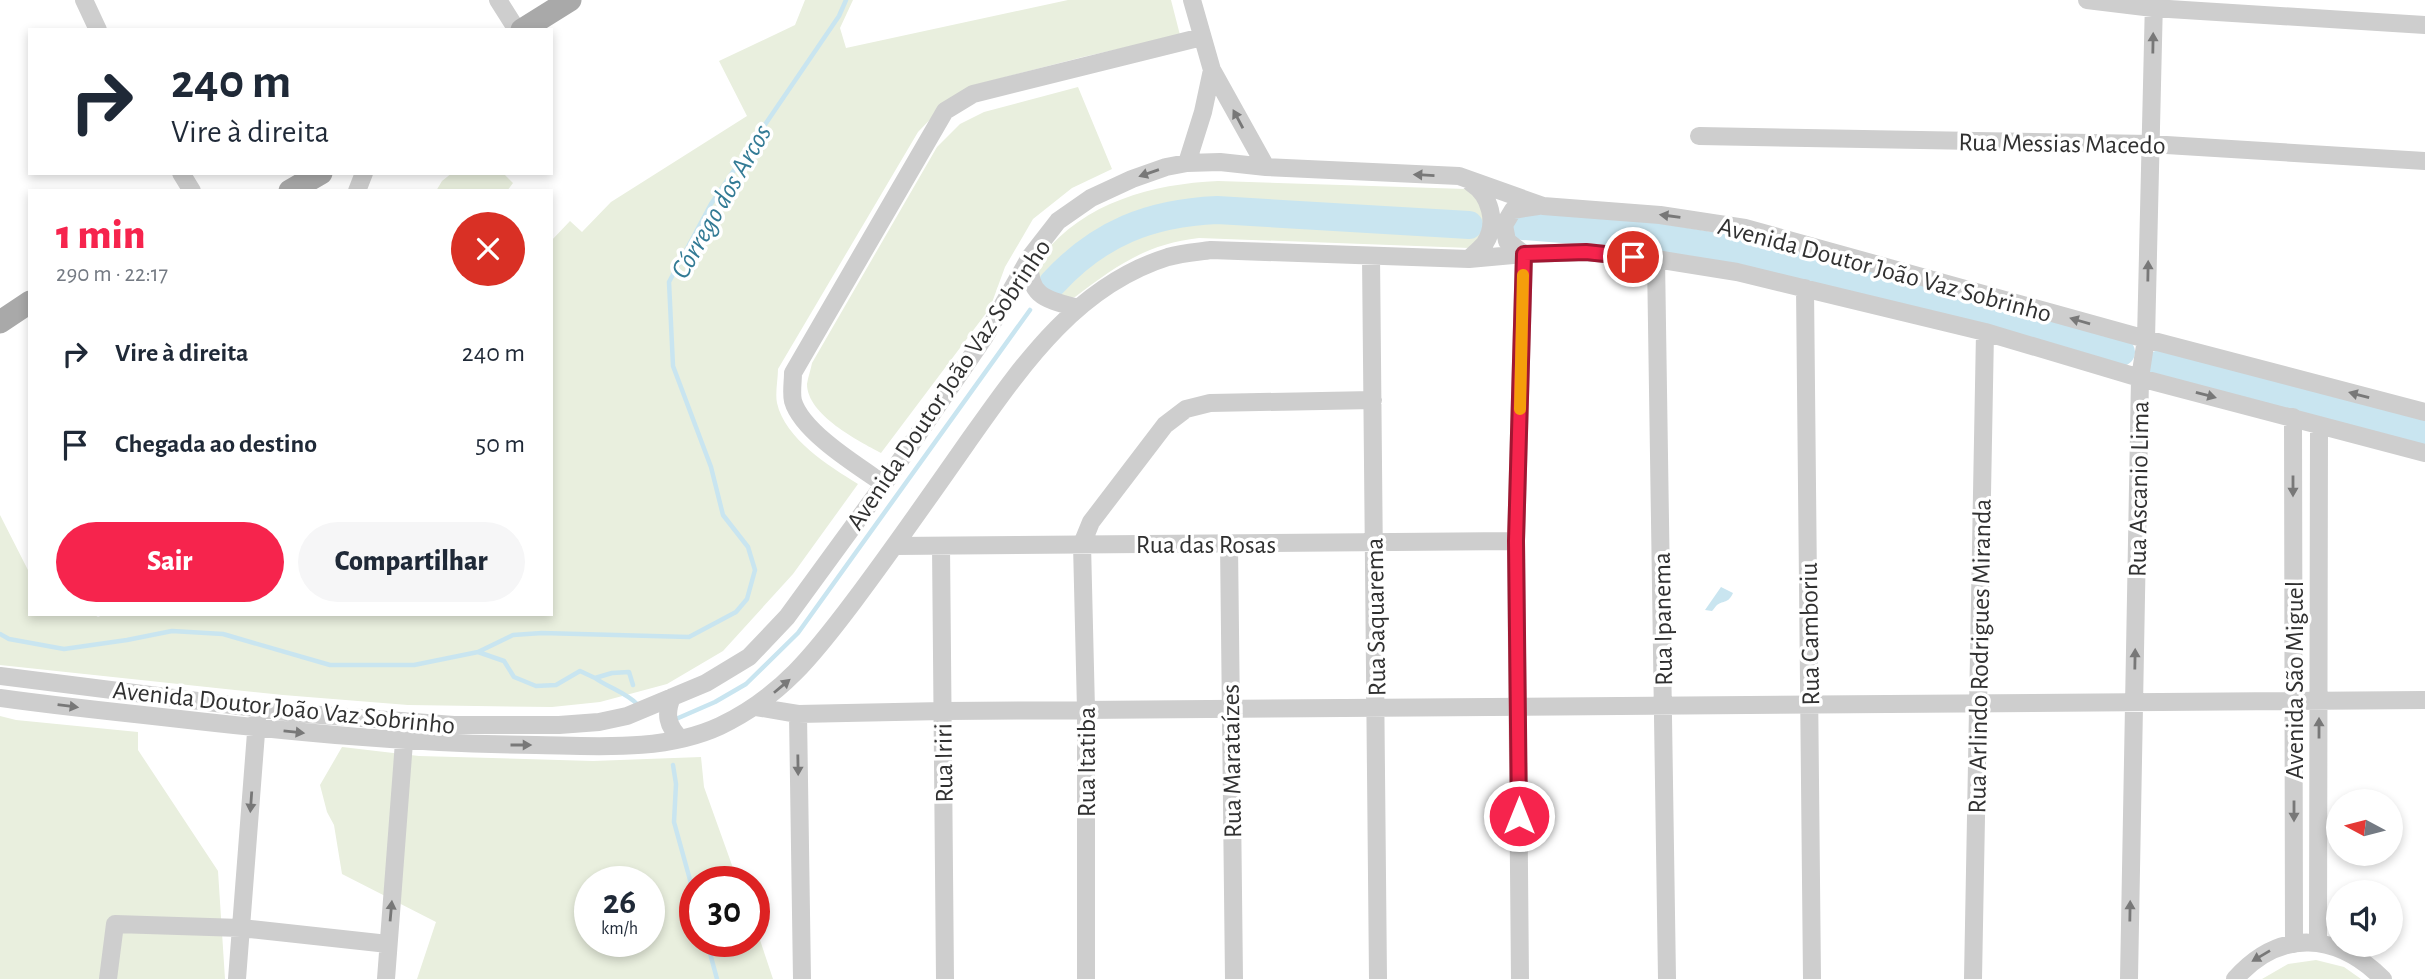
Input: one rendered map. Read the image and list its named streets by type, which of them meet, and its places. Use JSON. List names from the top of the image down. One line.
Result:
{"streets":{"street":["Rua Messias Macedo","Avenida Doutor João Vaz Sobrinho","Rua Ascanio Lima","Rua das Rosas","Rua Saquarema","Rua Ipanema","Rua Camboriu","Rua Arlindo Rodrigues Miranda","Avenida São Miguel","Rua Marataízes","Rua Itatiba","Rua Iriri"]},"crossings":[["Rua Messias Macedo","Rua Ascanio Lima"],["Avenida Doutor João Vaz Sobrinho","Rua Ascanio Lima"],["Avenida Doutor João Vaz Sobrinho","Rua das Rosas"],["Avenida Doutor João Vaz Sobrinho","Rua Saquarema"],["Avenida Doutor João Vaz Sobrinho","Rua Ipanema"],["Avenida Doutor João Vaz Sobrinho","Rua Camboriu"],["Avenida Doutor João Vaz Sobrinho","Rua Arlindo Rodrigues Miranda"],["Avenida Doutor João Vaz Sobrinho","Avenida São Miguel"],["Rua das Rosas","Rua Saquarema"],["Rua das Rosas","Rua Marataízes"],["Rua das Rosas","Rua Itatiba"],["Rua das Rosas","Rua Iriri"]],"one_way":["Rua Ascanio Lima"],"water":["Córrego dos Arcos"],"north":"left","page":{"turn":["240 m","Vire à direita"],"heading":["1 min","290 m · 22:17"],"list":[{"name":"Vire à direita","value":"240 m"},{"name":"Chegada ao destino","value":"50 m"}],"buttons":["Sair","Compartilhar"],"speed":"26 km/h","limit":"30"}}
